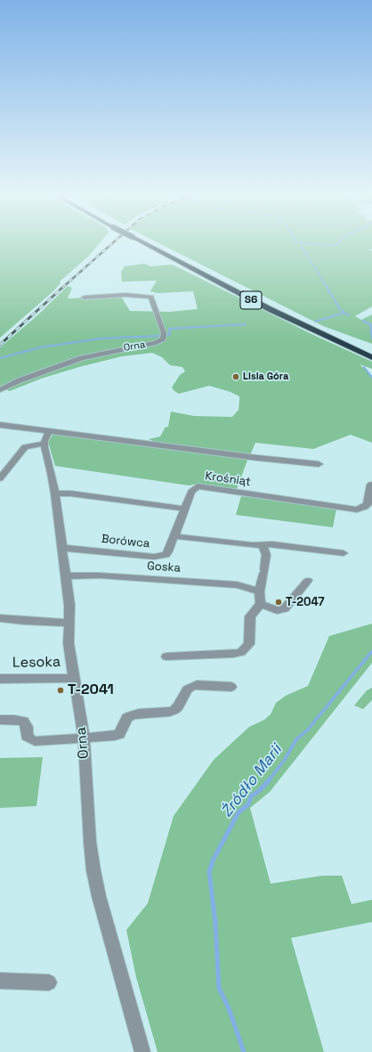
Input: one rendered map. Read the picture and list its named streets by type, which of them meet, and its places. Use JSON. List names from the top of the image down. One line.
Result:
{"streets":{"highway":["S6"],"street":["Orna","Krośniąt","Borówca","Goska","Lesoka"]},"crossings":[["Orna","Borówca"],["Orna","Goska"],["Orna","Lesoka"],["Krośniąt","Borówca"]],"water":["Źródło Marii"],"places":["Lisia Góra","T-2047","T-2041"]}
